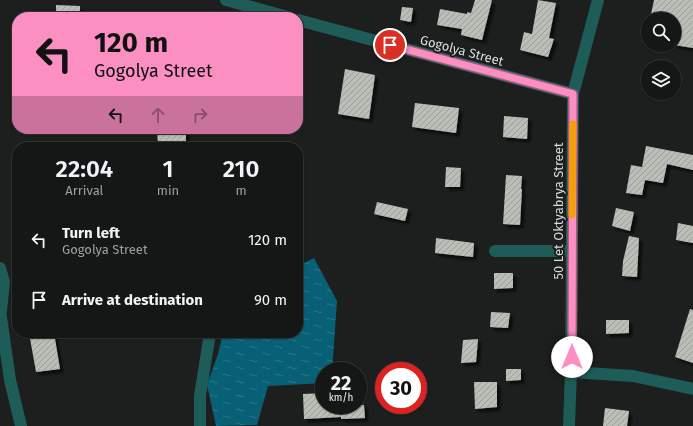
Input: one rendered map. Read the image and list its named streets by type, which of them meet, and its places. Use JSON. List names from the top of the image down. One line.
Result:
{"streets":{"street":["Gogolya Street","50 Let Oktyabrya Street"]},"crossings":[["Gogolya Street","50 Let Oktyabrya Street"]],"page":{"turn":["120 m","Gogolya Street"],"eta":["22:04","Arrival","1","min","210","m"],"list":[{"name":"Turn left","note":"Gogolya Street","value":"120 m"},{"name":"Arrive at destination","value":"90 m"}],"speed":"22 km/h","limit":"30"}}
